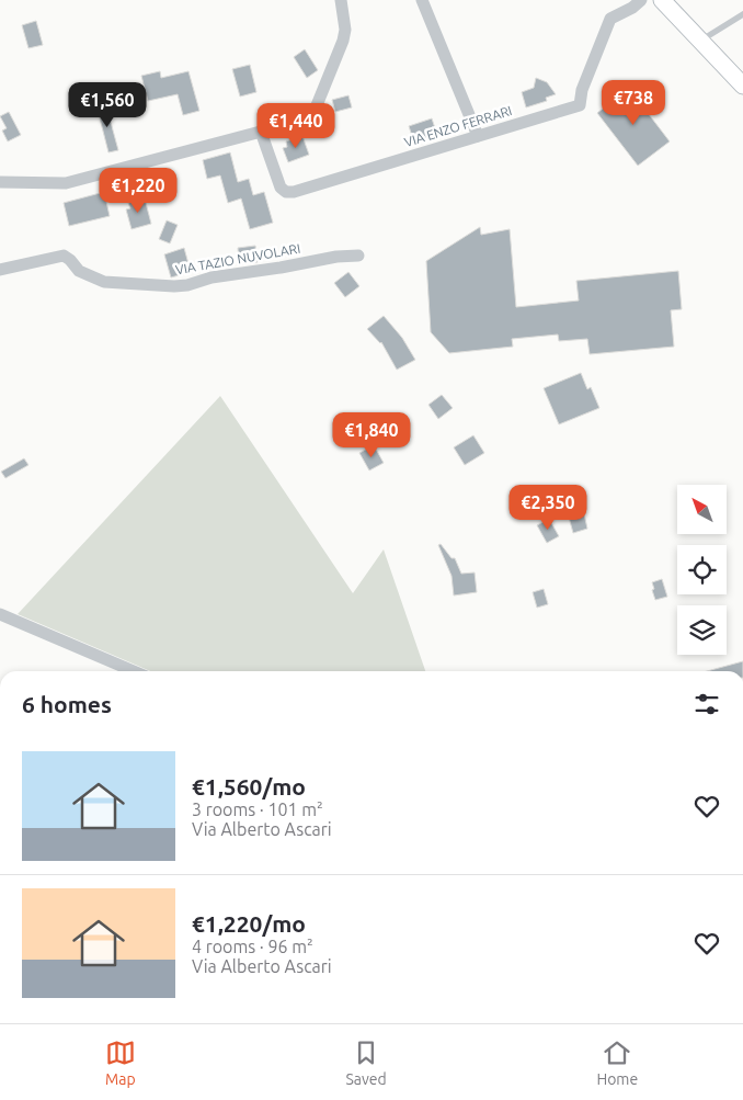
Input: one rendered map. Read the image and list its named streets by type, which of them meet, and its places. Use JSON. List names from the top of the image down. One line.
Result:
{"streets":{"street":["VIA ENZO FERRARI","VIA TAZIO NUVOLARI"]},"north":"top left","page":{"price":["€738","€1,560","€1,440","€1,220","€1,840","€2,350"],"heading":"6 homes","list":[{"name":"€1,560/mo","note":"3 rooms · 101 m² · Via Alberto Ascari"},{"name":"€1,220/mo","note":"4 rooms · 96 m² · Via Alberto Ascari"}],"tabs":["Map","Saved","Home"]}}
